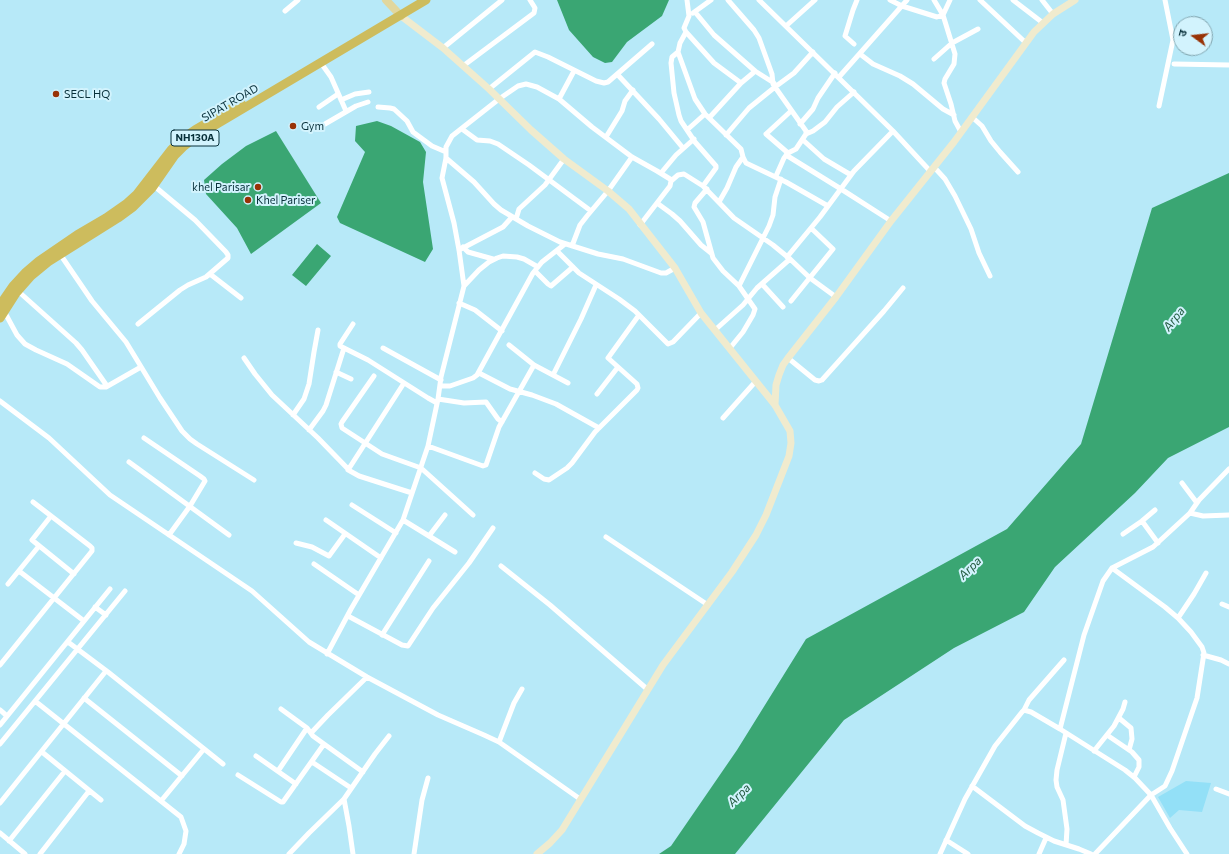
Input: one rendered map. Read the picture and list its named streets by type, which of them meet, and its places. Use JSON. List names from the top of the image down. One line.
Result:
{"streets":{"highway":["SIPAT ROAD","NH130A"]},"water":["Arpa"],"places":["SECL HQ","Gym","khel Parisar","Khel Pariser"],"north":"left"}
